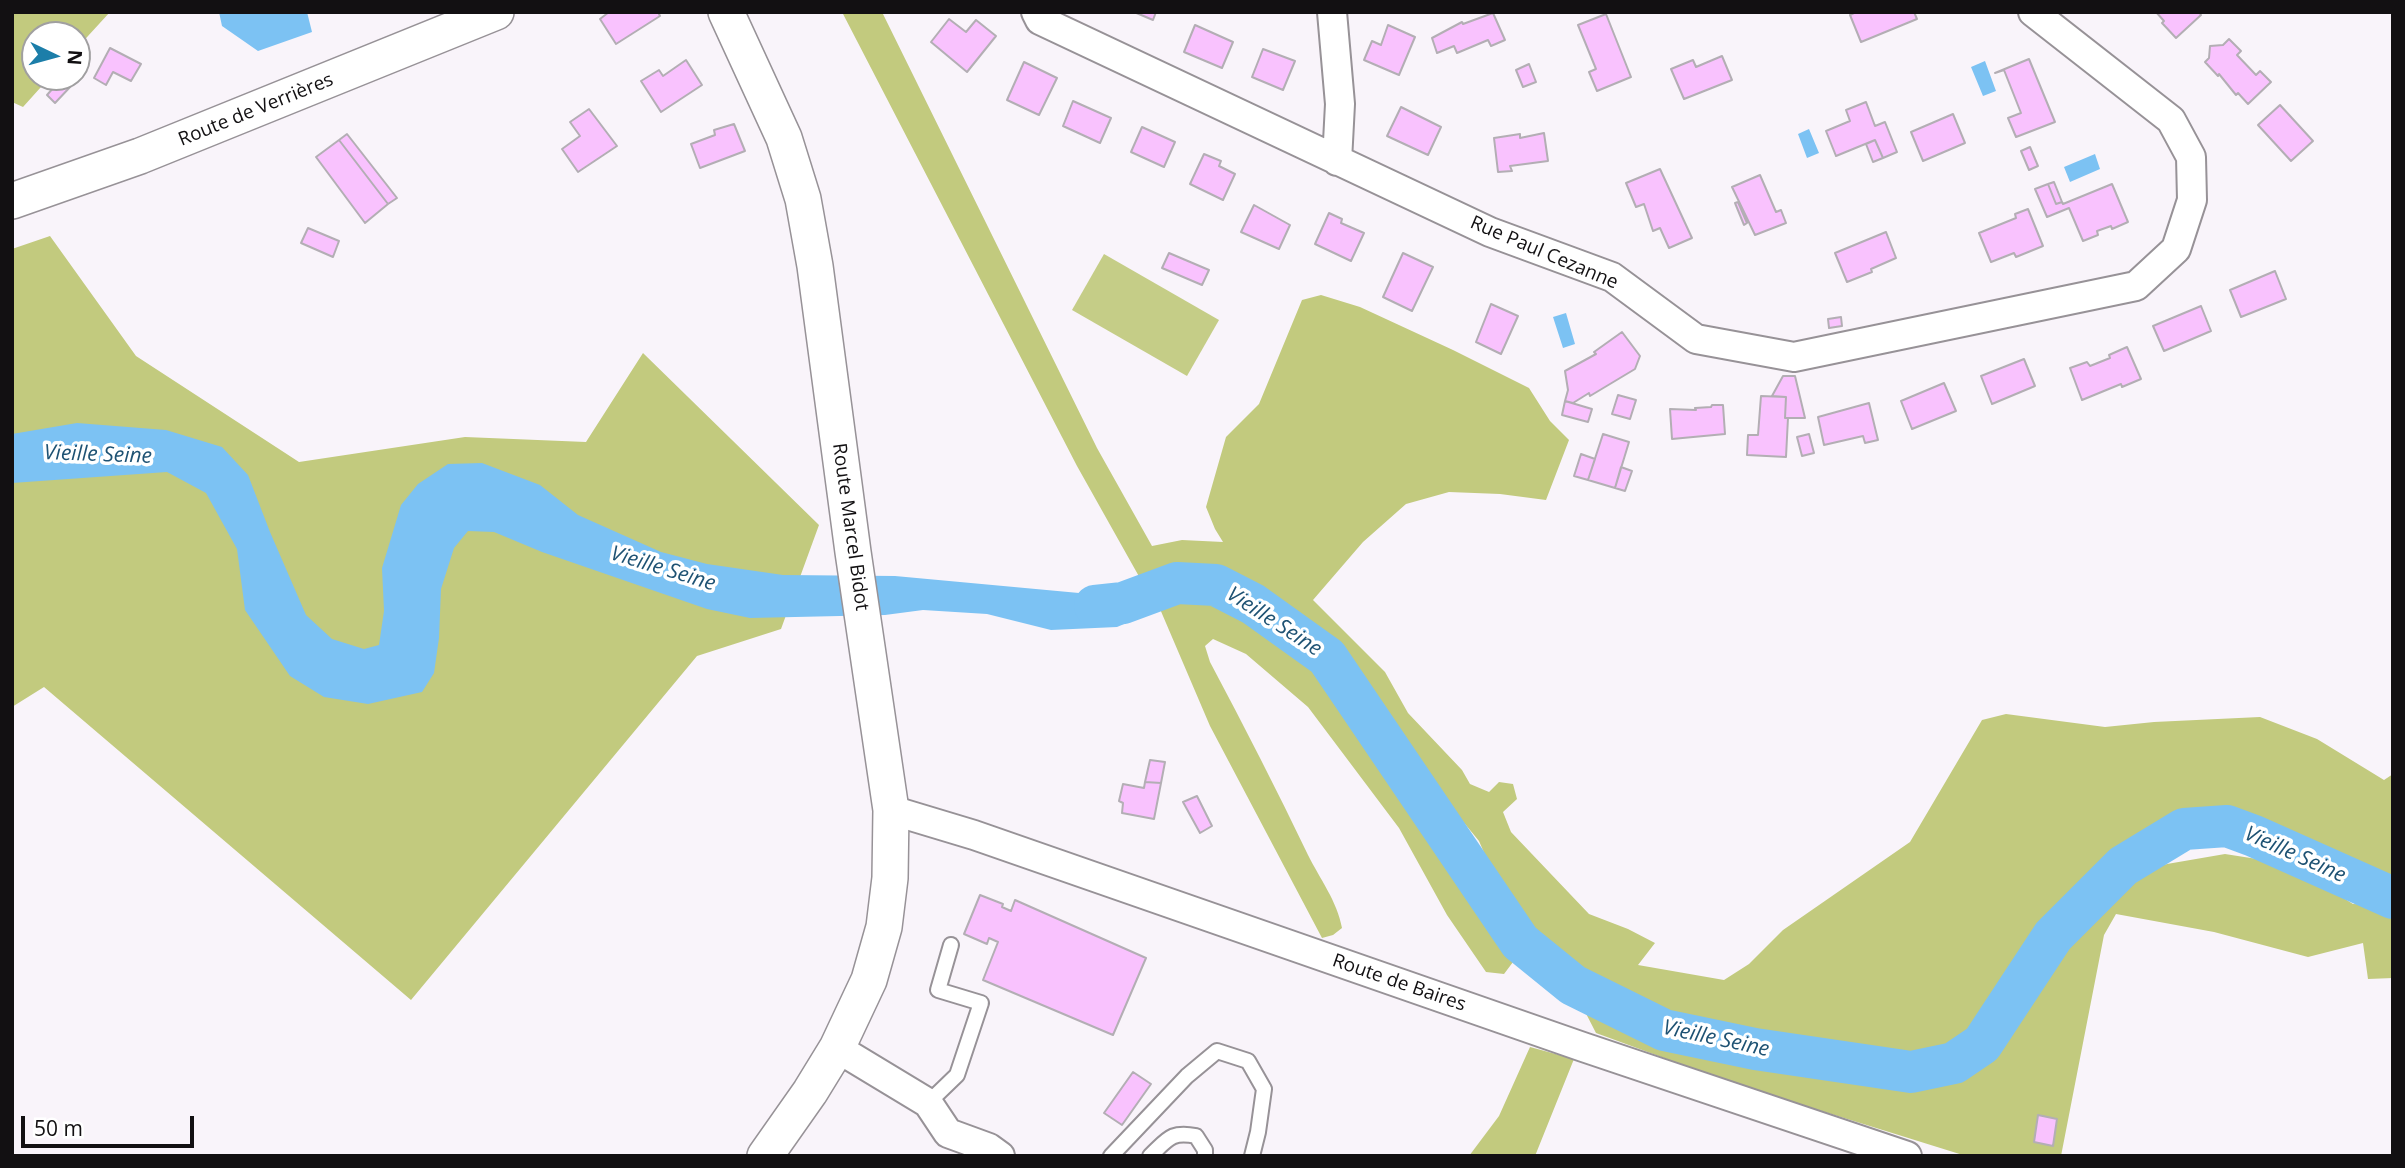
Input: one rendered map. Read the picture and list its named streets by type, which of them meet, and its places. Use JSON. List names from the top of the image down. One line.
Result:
{"streets":{"street":["Route de Verrières","Rue Paul Cezanne","Route Marcel Bidot","Route de Baires"]},"crossings":[["Route Marcel Bidot","Route de Baires"]],"water":["Vieille Seine"],"scale_bar":"50 m","north":"right"}
